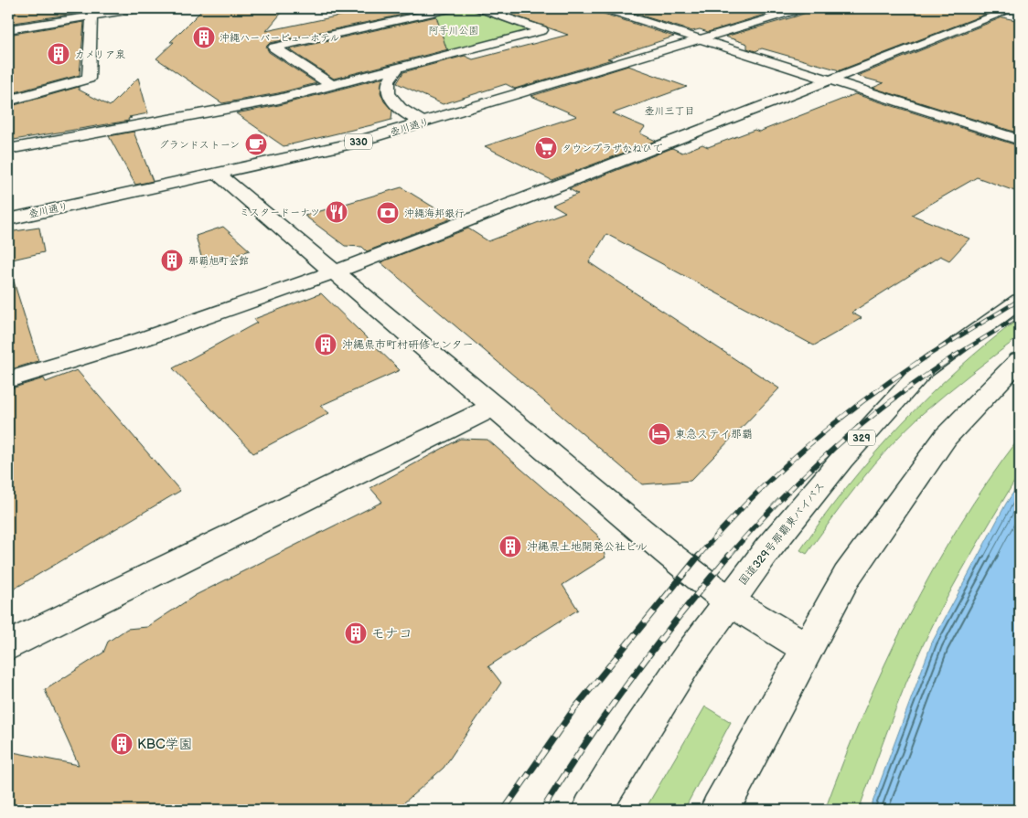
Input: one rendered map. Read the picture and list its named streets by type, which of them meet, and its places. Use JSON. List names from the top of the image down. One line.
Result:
{"streets":{"main road":["壺川通り","330","329","国道329号那覇東バイパス"]},"districts":["壺川三丁目"],"parks":["阿手川公園"],"places":{"building":["沖縄ハーバービューホテル","カメリア泉","那覇旭町会館","沖縄県市町村研修センター","沖縄県土地開発公社ビル","モナコ","KBC学園"],"cafe":["グランドストーン"],"supermarket":["タウンプラザかねひで"],"restaurant":["ミスタードーナツ"],"bank":["沖縄海邦銀行"],"hotel":["東急ステイ那覇"]}}
